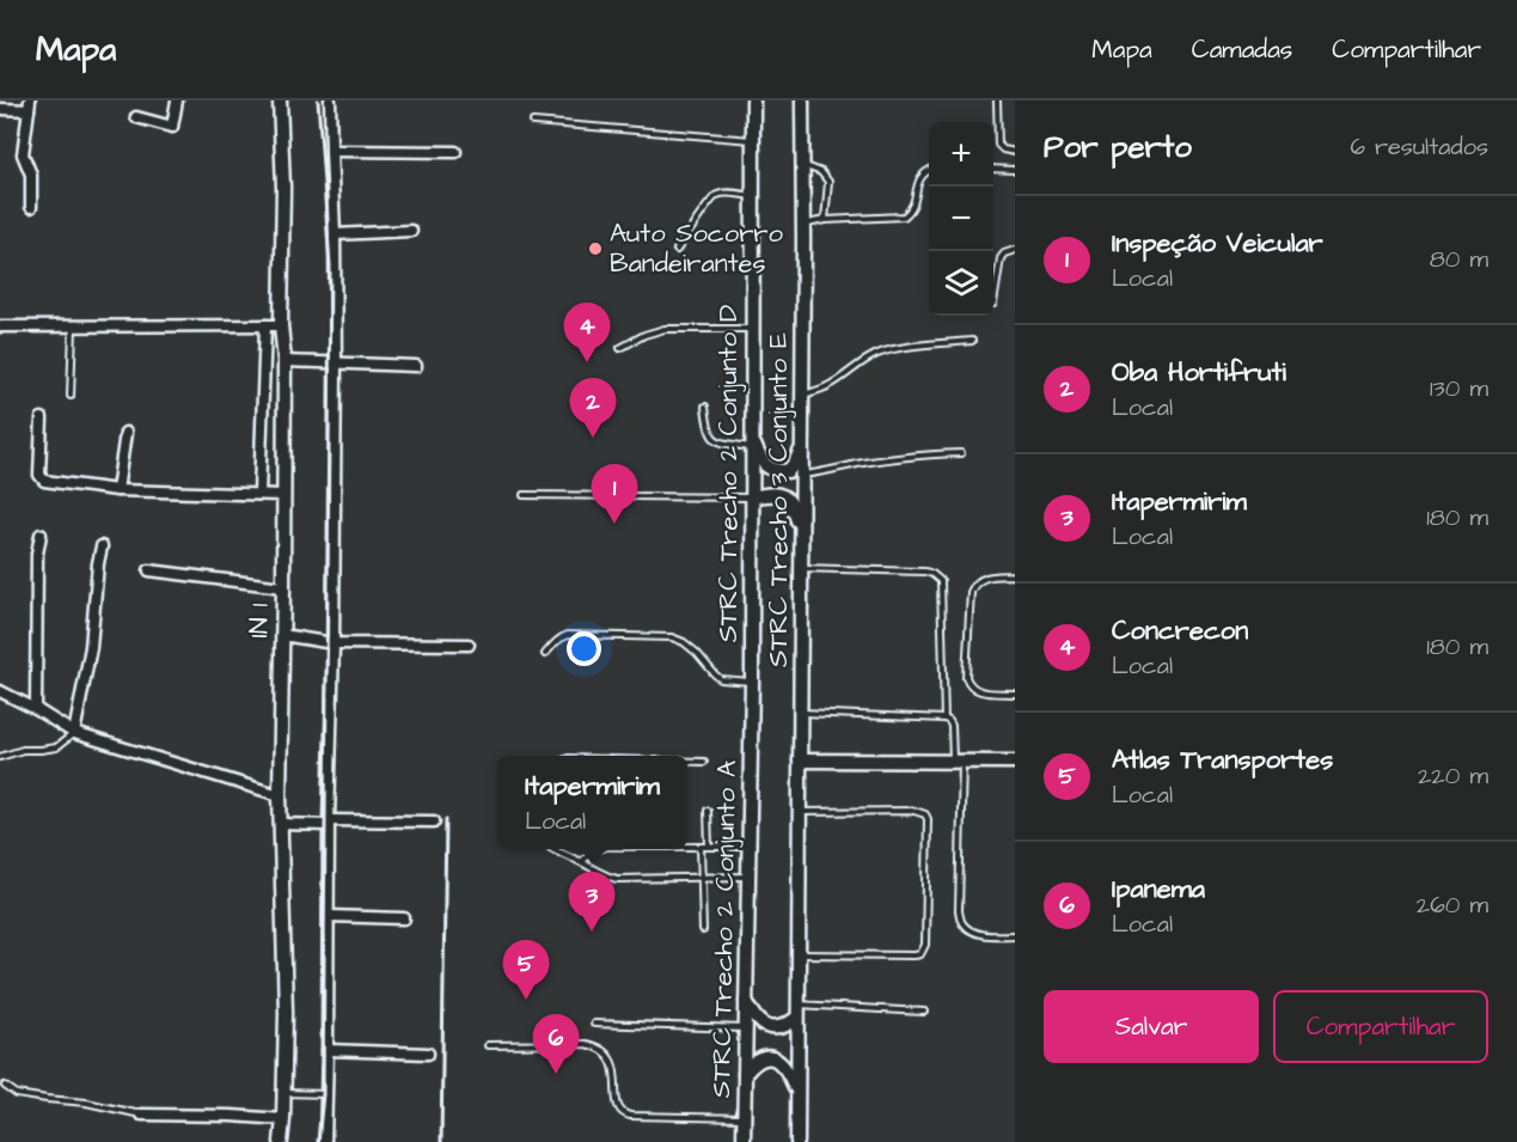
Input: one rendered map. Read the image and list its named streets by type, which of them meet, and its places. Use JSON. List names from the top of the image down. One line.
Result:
{"streets":{"street":["STRC Trecho 2 Conjunto D","STRC Trecho 3 Conjunto E","IN 1","STRC Trecho 2 Conjunto A"]},"crossings":[["STRC Trecho 2 Conjunto D","STRC Trecho 2 Conjunto A"]],"places":["Auto Socorro Bandeirantes"],"page":{"header":"Mapa","nav":["Mapa","Camadas","Compartilhar"],"heading":["Por perto","6 resultados"],"map_buttons":["+","−"],"list":[{"mark":"1","name":"Inspeção Veicular","note":"Local","value":"80 m"},{"mark":"2","name":"Oba Hortifruti","note":"Local","value":"130 m"},{"mark":"3","name":"Itapermirim","note":"Local","value":"180 m"},{"mark":"4","name":"Concrecon","note":"Local","value":"180 m"},{"mark":"5","name":"Atlas Transportes","note":"Local","value":"220 m"},{"mark":"6","name":"Ipanema","note":"Local","value":"260 m"}],"pins":["4","2","1","3","5","6"],"popup":["Itapermirim","Local"],"buttons":["Salvar","Compartilhar"]}}
